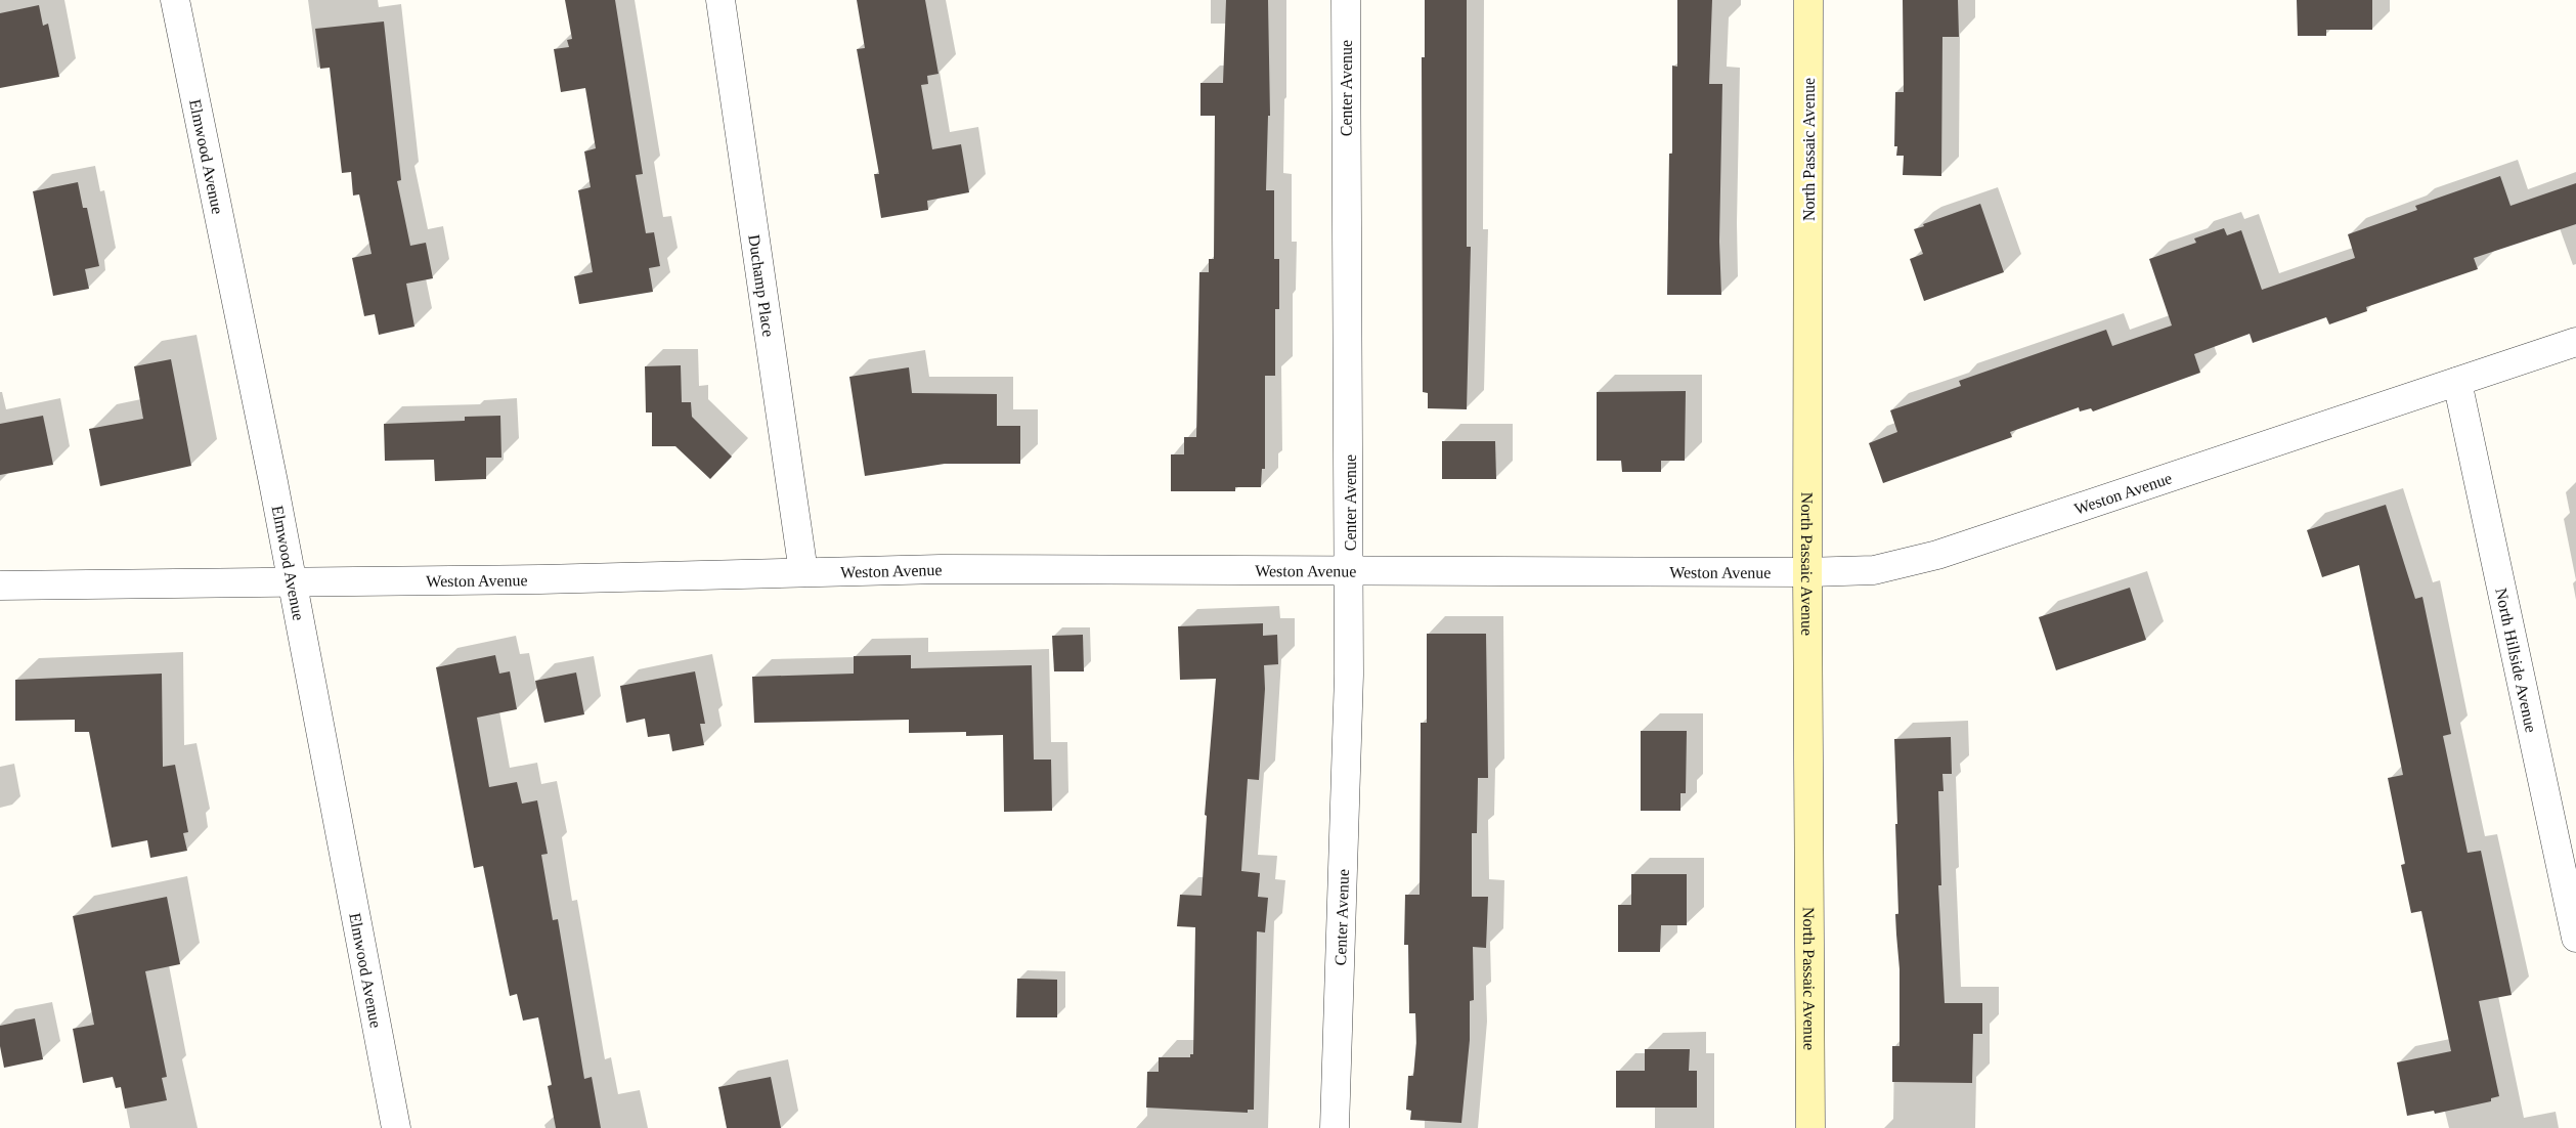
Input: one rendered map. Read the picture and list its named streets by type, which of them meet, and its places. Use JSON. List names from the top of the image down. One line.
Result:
{"streets":{"main road":["North Passaic Avenue"],"street":["Center Avenue","Elmwood Avenue","Duchamp Place","Weston Avenue","North Hillside Avenue"]},"crossings":[["Center Avenue","Weston Avenue"],["North Passaic Avenue","Weston Avenue"],["Elmwood Avenue","Weston Avenue"],["Duchamp Place","Weston Avenue"],["Weston Avenue","North Hillside Avenue"]]}
